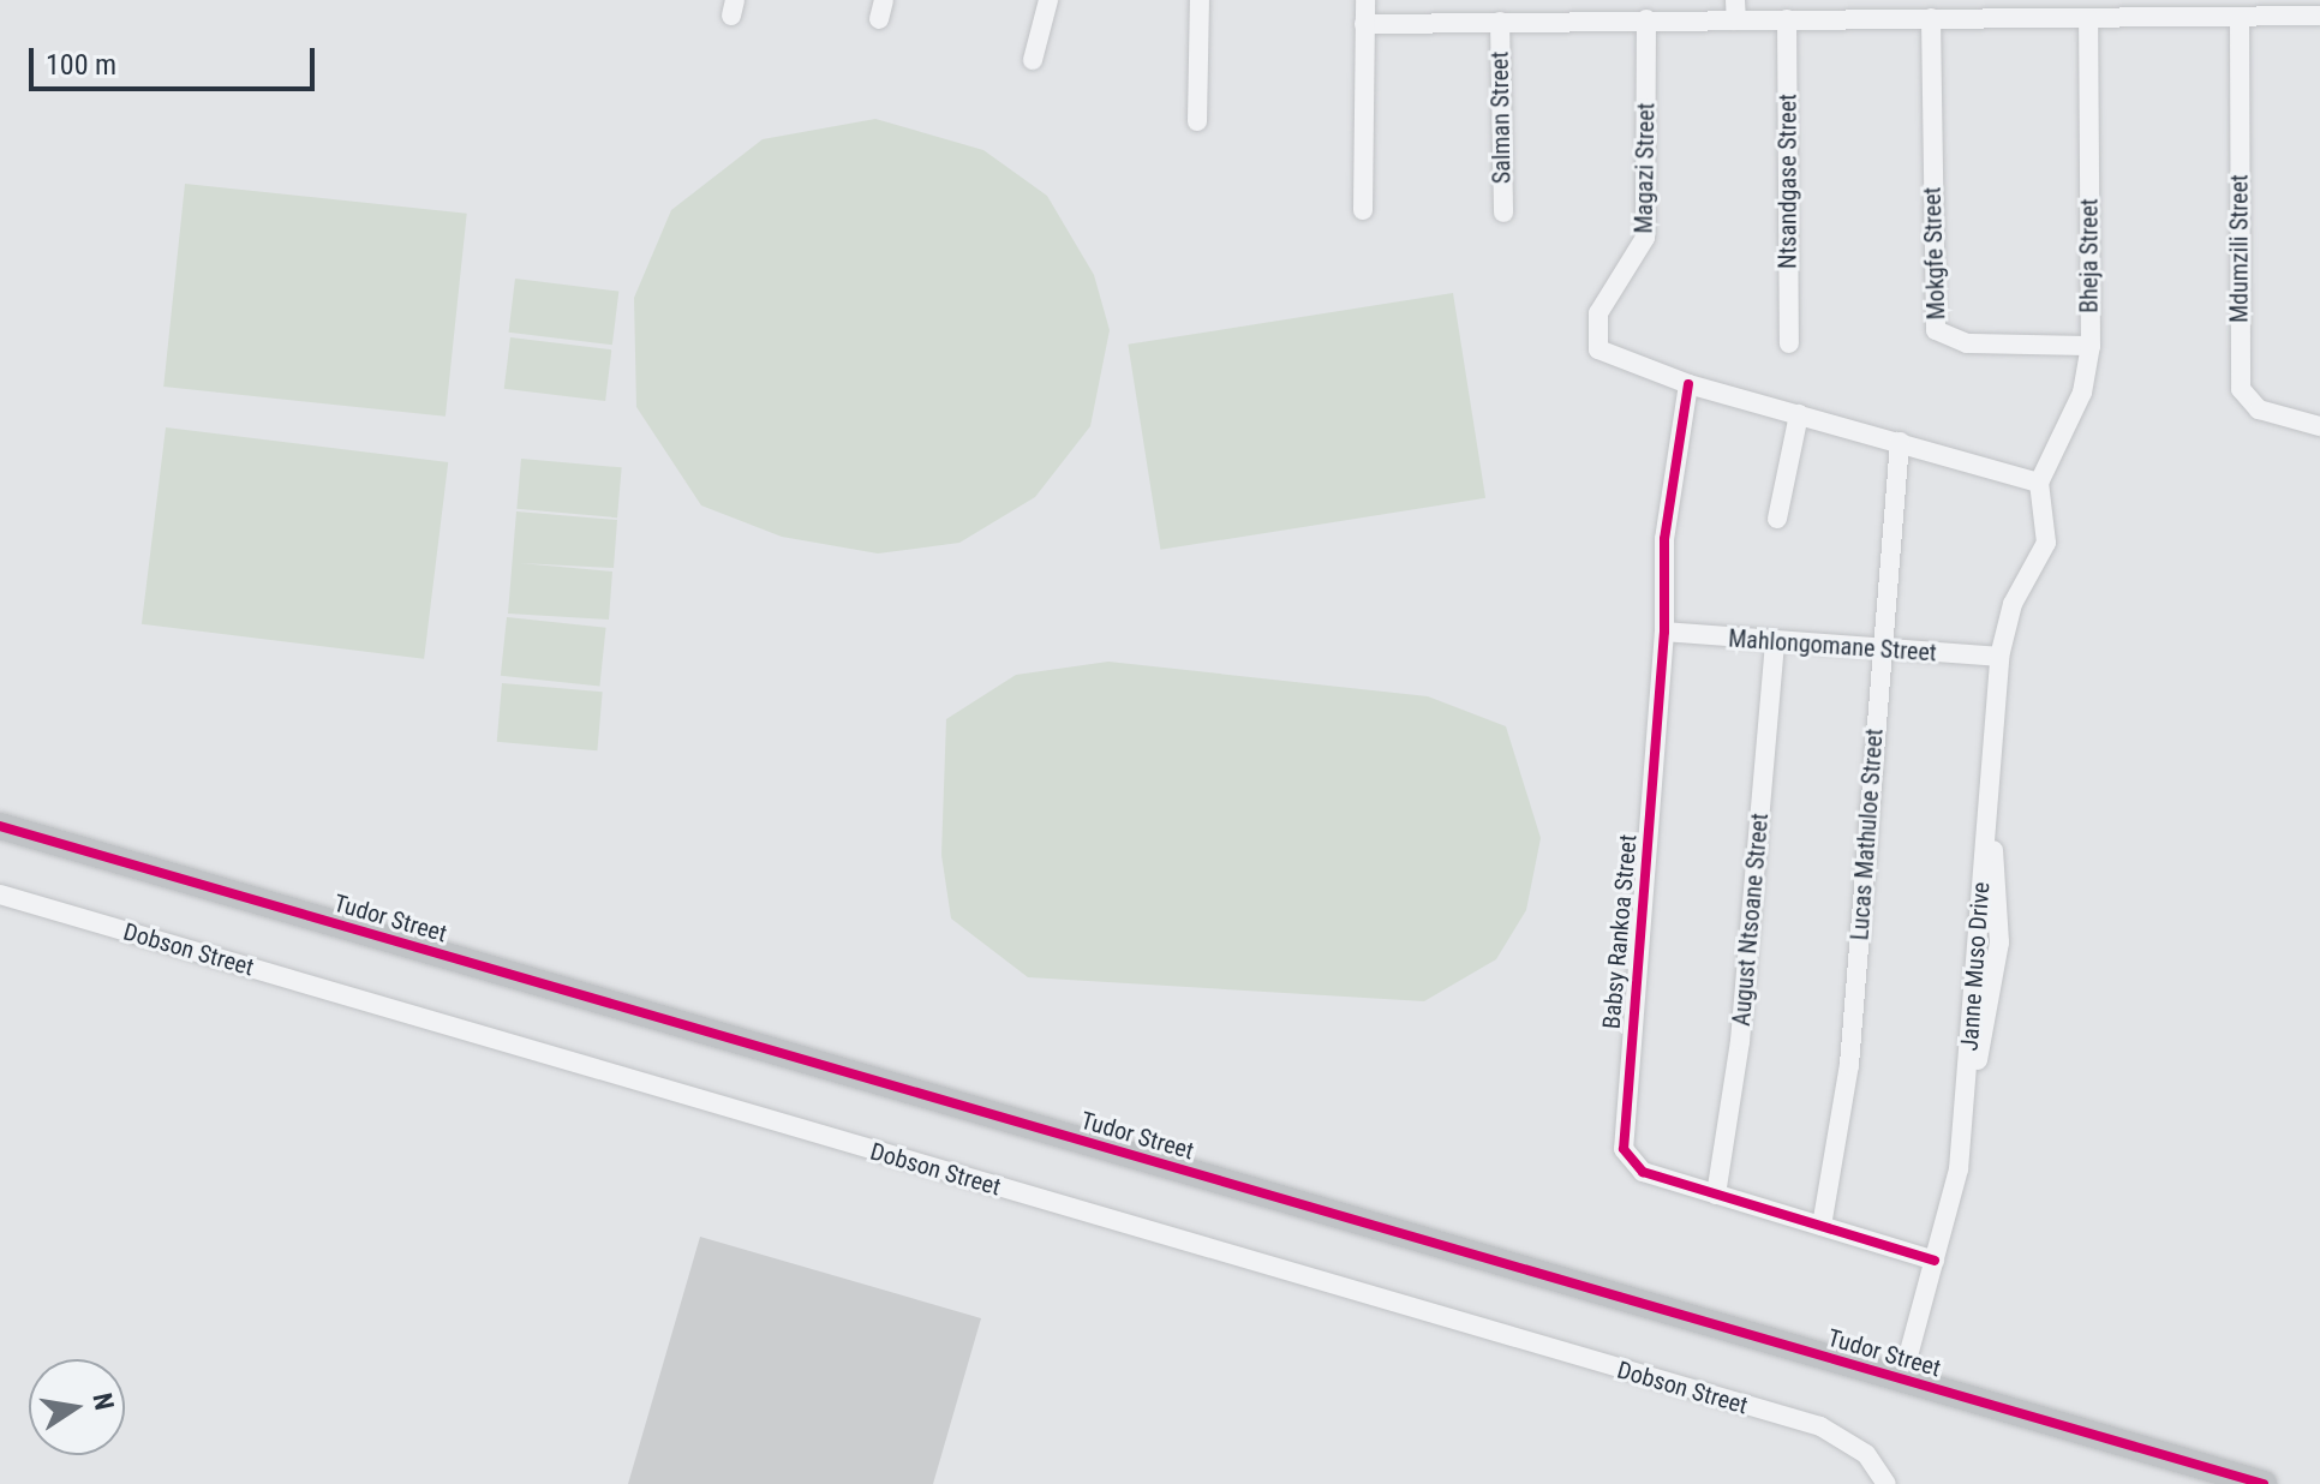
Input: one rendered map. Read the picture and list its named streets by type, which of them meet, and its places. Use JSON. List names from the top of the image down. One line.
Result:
{"streets":{"street":["Salman Street","Magazi Street","Ntsandgase Street","Mdumzili Street","Mokgfe Street","Bheja Street","Mahlongomane Street","Lucas Mathuloe Street","Tudor Street","August Ntsoane Street","Babsy Rankoa Street","Dobson Street","Janne Muso Drive"]},"crossings":[["Magazi Street","Babsy Rankoa Street"],["Mokgfe Street","Bheja Street"],["Bheja Street","Janne Muso Drive"],["Mahlongomane Street","Lucas Mathuloe Street"],["Mahlongomane Street","August Ntsoane Street"],["Mahlongomane Street","Babsy Rankoa Street"],["Mahlongomane Street","Janne Muso Drive"],["Lucas Mathuloe Street","Babsy Rankoa Street"],["Tudor Street","Janne Muso Drive"],["August Ntsoane Street","Babsy Rankoa Street"],["Babsy Rankoa Street","Janne Muso Drive"]],"scale_bar":"100 m","north":"right"}
